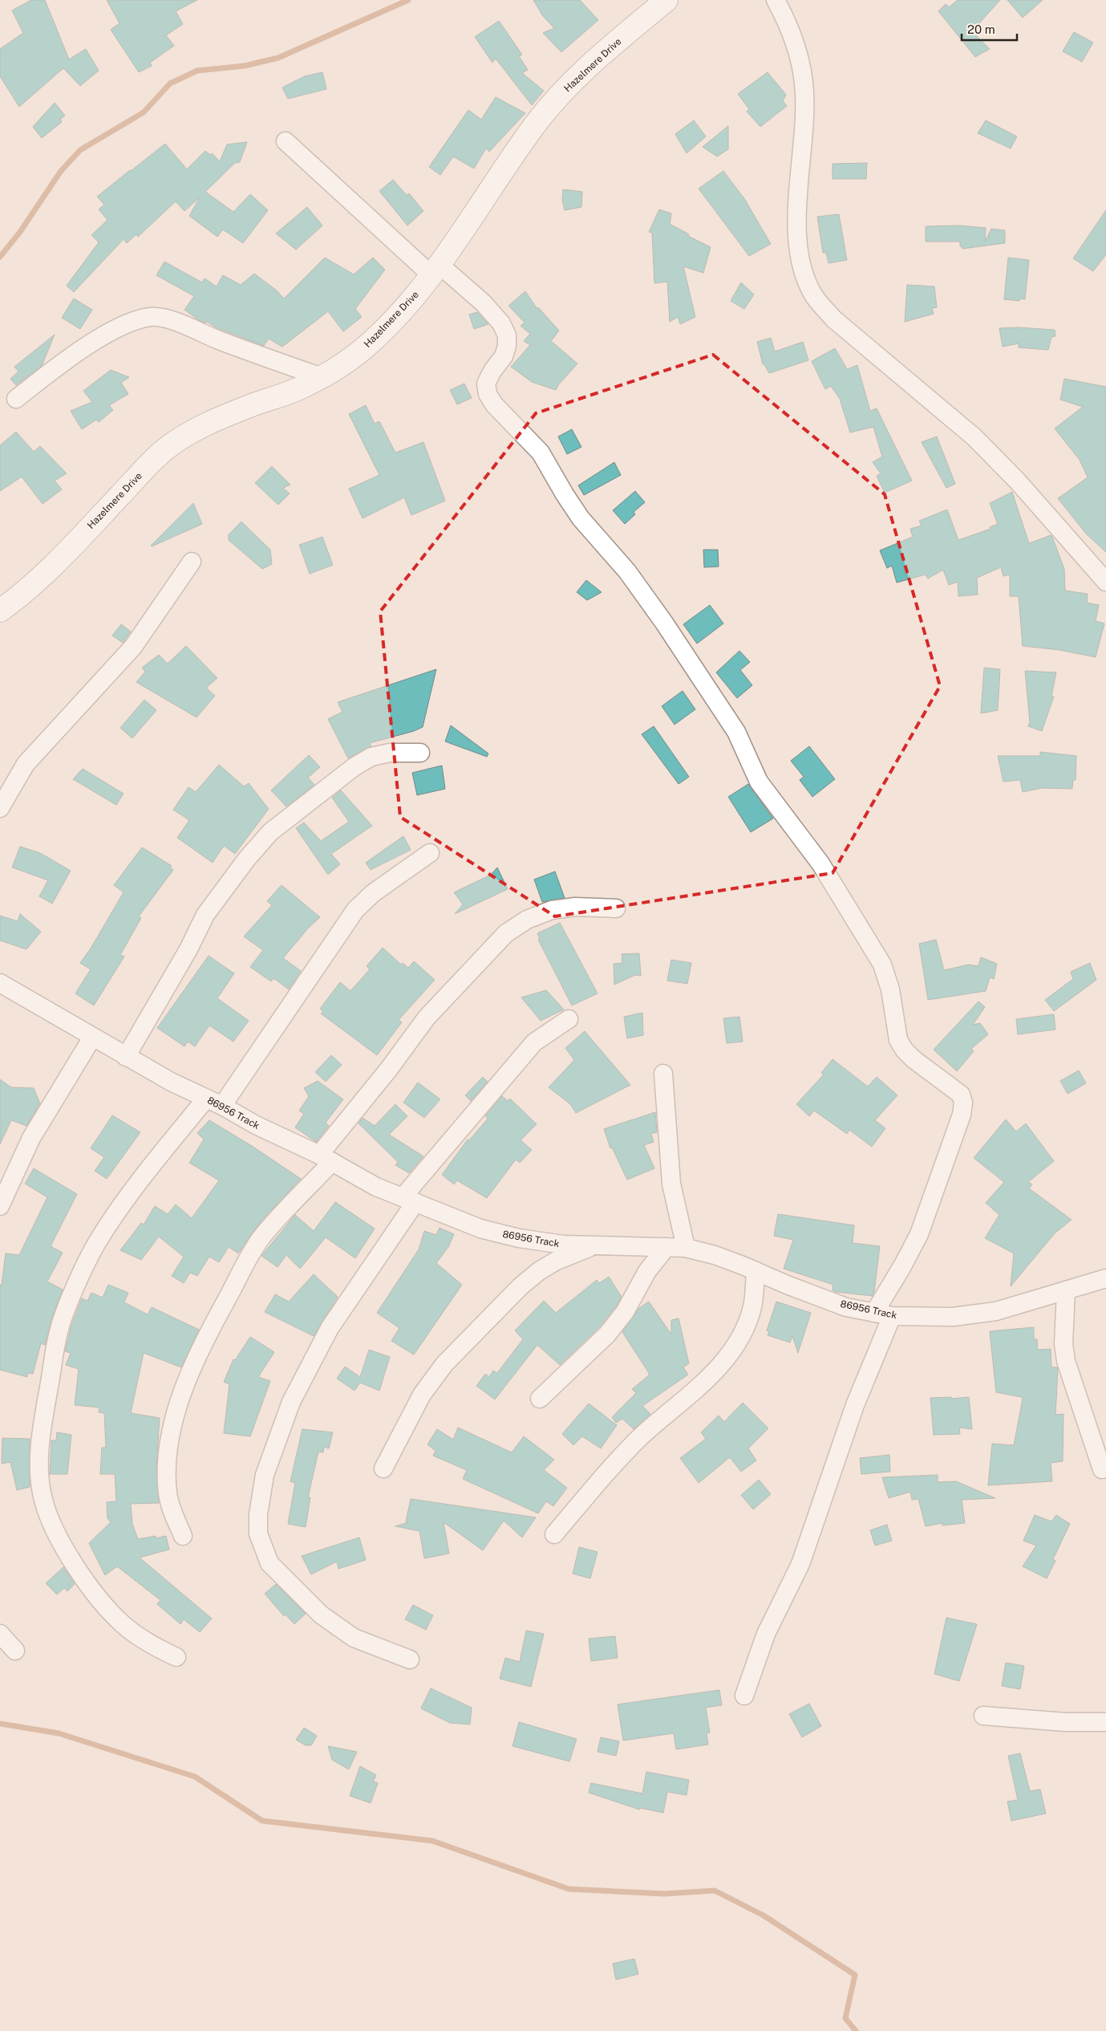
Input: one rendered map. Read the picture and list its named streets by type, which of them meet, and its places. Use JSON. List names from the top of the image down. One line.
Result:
{"streets":{"street":["Hazelmere Drive","86956 Track"]},"scale_bar":"20 m"}
